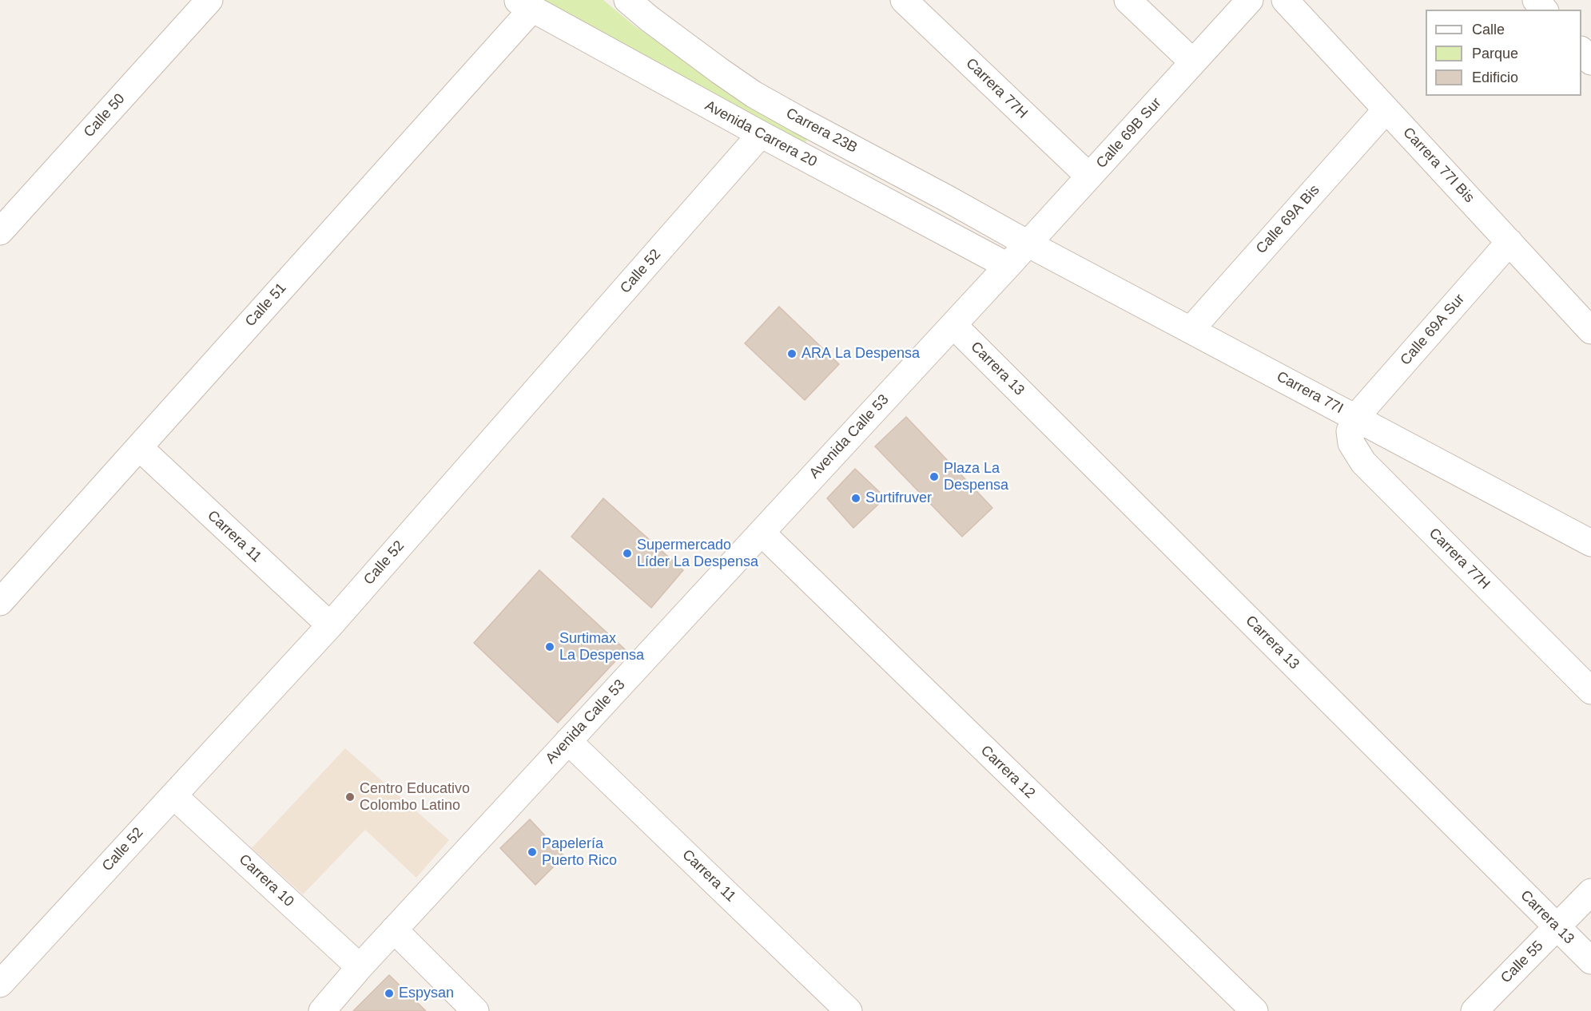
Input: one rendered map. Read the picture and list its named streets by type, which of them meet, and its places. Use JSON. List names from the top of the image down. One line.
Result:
{"streets":{"street":["Carrera 77H","Calle 50","Carrera 23B","Calle 69B Sur","Avenida Carrera 20","Carrera 77I Bis","Calle 69A Bis","Calle 52","Calle 51","Calle 69A Sur","Carrera 13","Carrera 77I","Avenida Calle 53","Carrera 11","Carrera 12","Carrera 10","Calle 55"]},"crossings":[["Carrera 77H","Calle 69B Sur"],["Carrera 77H","Calle 69A Sur"],["Carrera 77H","Carrera 77I"],["Carrera 23B","Calle 69B Sur"],["Carrera 23B","Carrera 77I"],["Calle 69B Sur","Avenida Carrera 20"],["Calle 69B Sur","Carrera 77I"],["Calle 69B Sur","Avenida Calle 53"],["Avenida Carrera 20","Calle 52"],["Avenida Carrera 20","Calle 51"],["Avenida Carrera 20","Avenida Calle 53"],["Carrera 77I Bis","Calle 69A Bis"],["Carrera 77I Bis","Calle 69A Sur"],["Calle 69A Bis","Carrera 77I"],["Calle 52","Carrera 11"],["Calle 52","Carrera 10"],["Calle 51","Carrera 11"],["Calle 69A Sur","Carrera 77I"],["Carrera 13","Avenida Calle 53"],["Carrera 13","Calle 55"],["Avenida Calle 53","Carrera 11"],["Avenida Calle 53","Carrera 12"],["Avenida Calle 53","Carrera 10"]],"places":["ARA La Despensa","Plaza La Despensa","Surtifruver","Supermercado Líder La Despensa","Surtimax La Despensa","Centro Educativo Colombo Latino","Papelería Puerto Rico","Espysan"],"legend":["Calle","Parque","Edificio"]}
